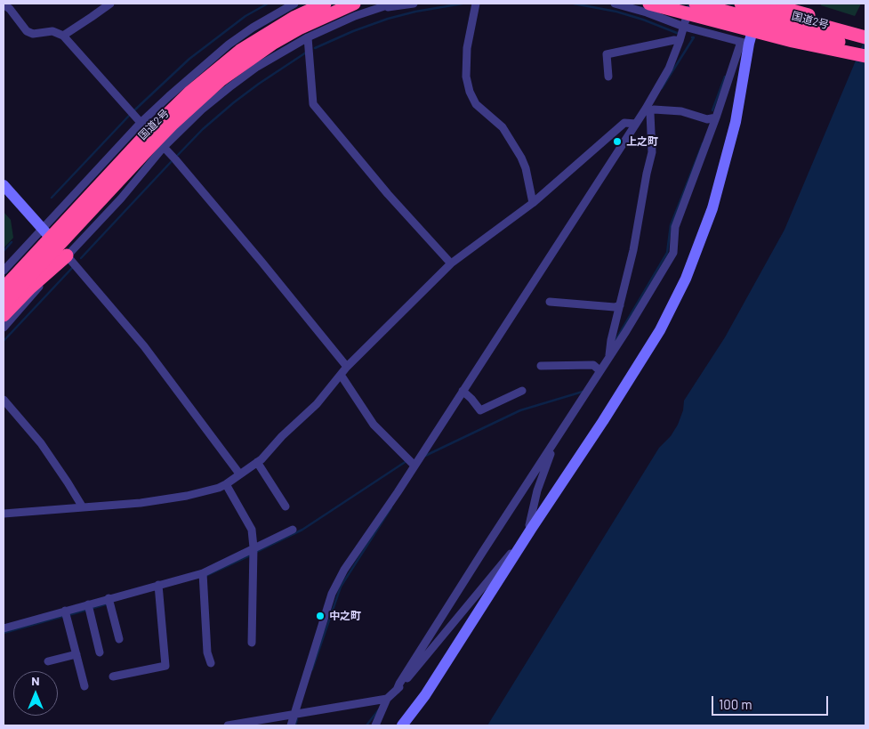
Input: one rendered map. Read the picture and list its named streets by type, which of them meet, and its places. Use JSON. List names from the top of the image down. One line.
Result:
{"streets":{"highway":["国道2号"]},"places":["上之町","中之町"],"scale_bar":"100 m","north":"top"}
